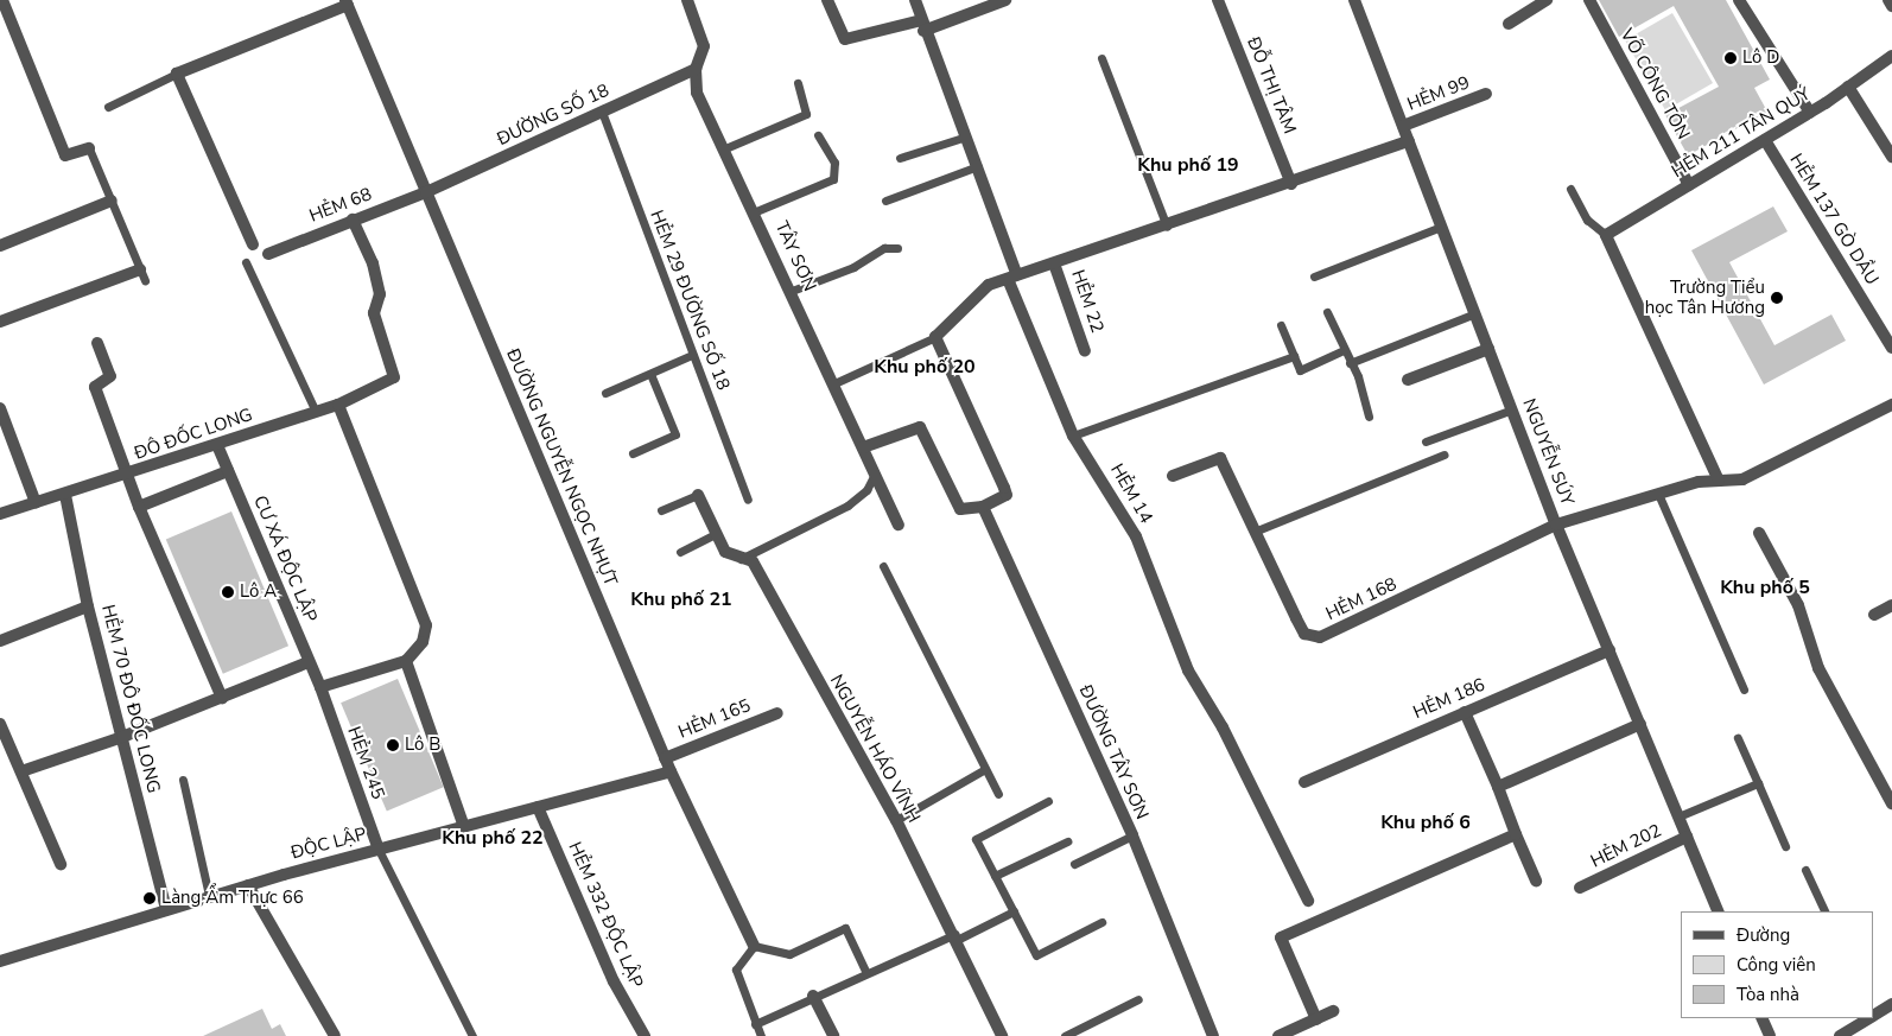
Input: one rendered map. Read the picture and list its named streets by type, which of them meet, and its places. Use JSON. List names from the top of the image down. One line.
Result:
{"streets":{"street":["VÕ CÔNG TỒN","ĐỖ THỊ TÂM","HẺM 99","ĐƯỜNG SỐ 18","HẺM 211 TÂN QUÝ","HẺM 68","HẺM 137 GÒ DẦU","TÂY SƠN","HẺM 22","ĐÔ ĐỐC LONG","NGUYỄN SÚY","ĐƯỜNG NGUYỄN NGỌC NHỰT","HẺM 14","CƯ XÁ ĐỘC LẬP","HẺM 168","HẺM 70 ĐÔ ĐỐC LONG","HẺM 186","HẺM 165","NGUYỄN HÁO VĨNH","ĐƯỜNG TÂY SƠN","HẺM 245","ĐỘC LẬP","HẺM 202","HẺM 332 ĐỘC LẬP"],"lane":["HẺM 29 ĐƯỜNG SỐ 18"]},"crossings":[["VÕ CÔNG TỒN","HẺM 211 TÂN QUÝ"],["HẺM 99","NGUYỄN SÚY"],["ĐƯỜNG SỐ 18","HẺM 68"],["ĐƯỜNG SỐ 18","TÂY SƠN"],["ĐƯỜNG SỐ 18","HẺM 29 ĐƯỜNG SỐ 18"],["ĐƯỜNG SỐ 18","ĐƯỜNG NGUYỄN NGỌC NHỰT"],["HẺM 211 TÂN QUÝ","HẺM 137 GÒ DẦU"],["HẺM 68","ĐÔ ĐỐC LONG"],["HẺM 68","ĐƯỜNG NGUYỄN NGỌC NHỰT"],["ĐÔ ĐỐC LONG","CƯ XÁ ĐỘC LẬP"],["ĐÔ ĐỐC LONG","HẺM 70 ĐÔ ĐỐC LONG"],["NGUYỄN SÚY","HẺM 168"],["NGUYỄN SÚY","HẺM 186"],["NGUYỄN SÚY","HẺM 202"],["ĐƯỜNG NGUYỄN NGỌC NHỰT","HẺM 165"],["ĐƯỜNG NGUYỄN NGỌC NHỰT","ĐỘC LẬP"],["CƯ XÁ ĐỘC LẬP","HẺM 245"],["HẺM 70 ĐÔ ĐỐC LONG","ĐỘC LẬP"],["HẺM 245","ĐỘC LẬP"],["ĐỘC LẬP","HẺM 332 ĐỘC LẬP"]],"districts":["Khu phố 19","Khu phố 20","Khu phố 5","Khu phố 21","Khu phố 6","Khu phố 22"],"places":["Lô D","Trường Tiểu học Tân Hương","Lô A","Lô B","Làng Ẩm Thực 66"],"legend":["Đường","Công viên","Tòa nhà"]}
